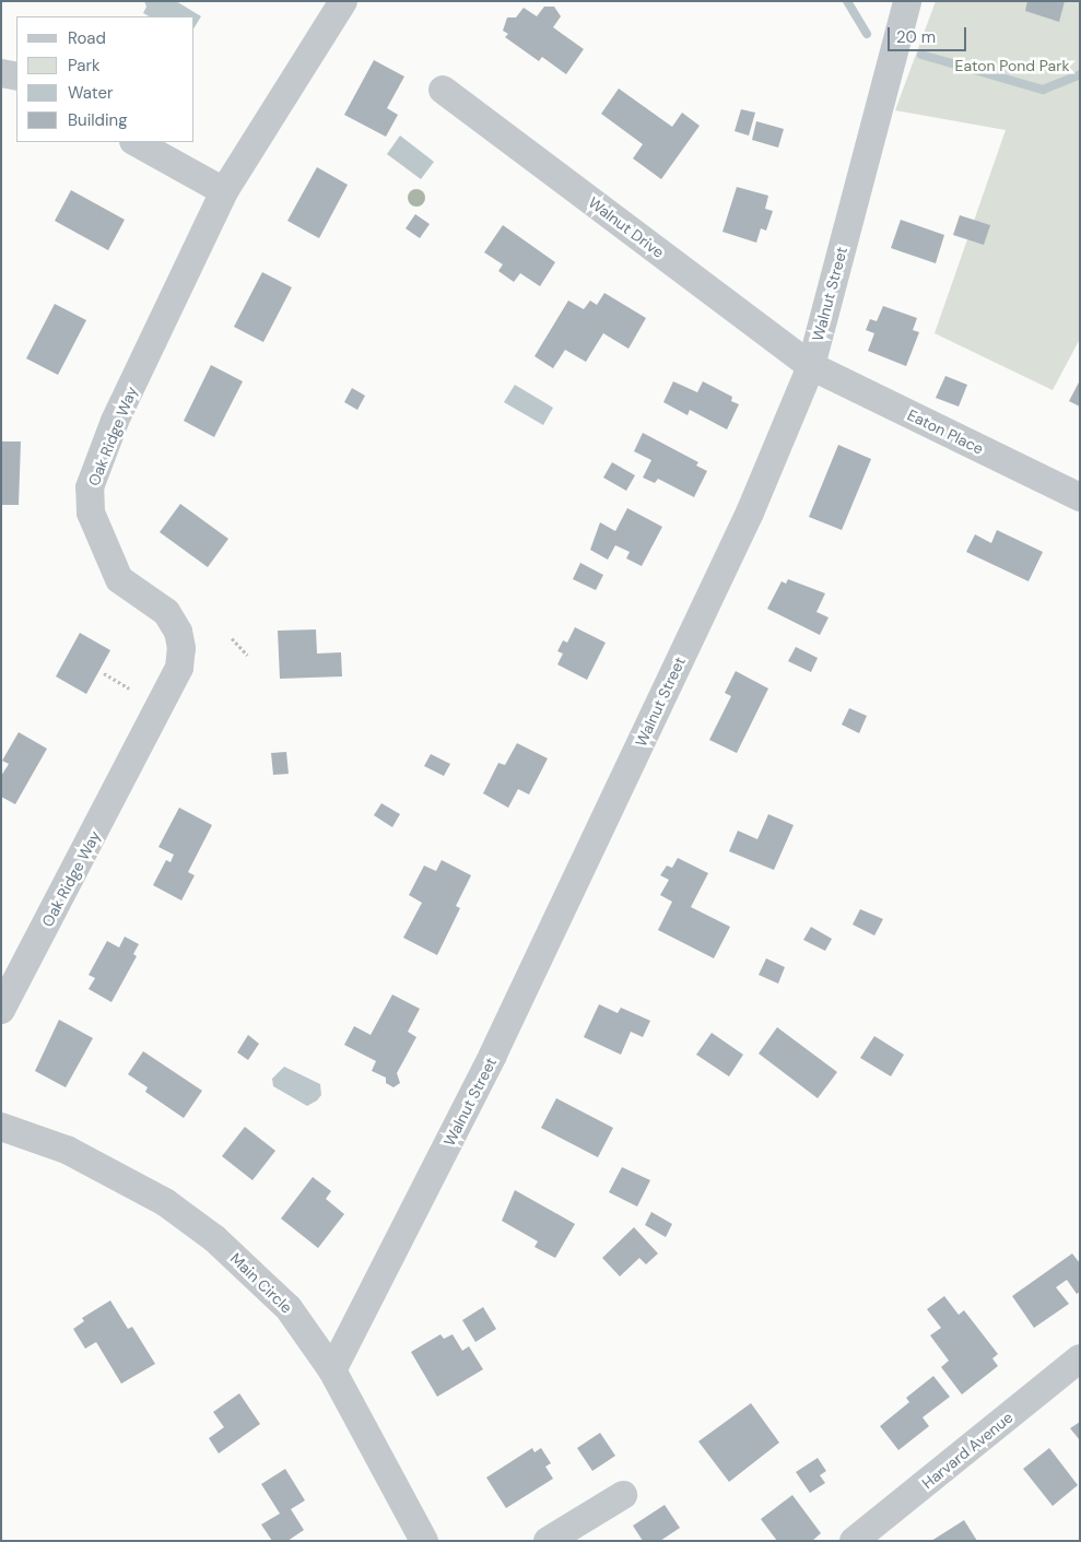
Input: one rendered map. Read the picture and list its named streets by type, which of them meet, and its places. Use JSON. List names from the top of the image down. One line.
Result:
{"streets":{"street":["Walnut Drive","Walnut Street","Eaton Place","Oak Ridge Way","Main Circle","Harvard Avenue"]},"crossings":[["Walnut Drive","Walnut Street"],["Walnut Drive","Eaton Place"],["Walnut Street","Eaton Place"],["Walnut Street","Main Circle"]],"parks":["Eaton Pond Park"],"legend":["Road","Park","Water","Building"],"scale_bar":"20 m"}
